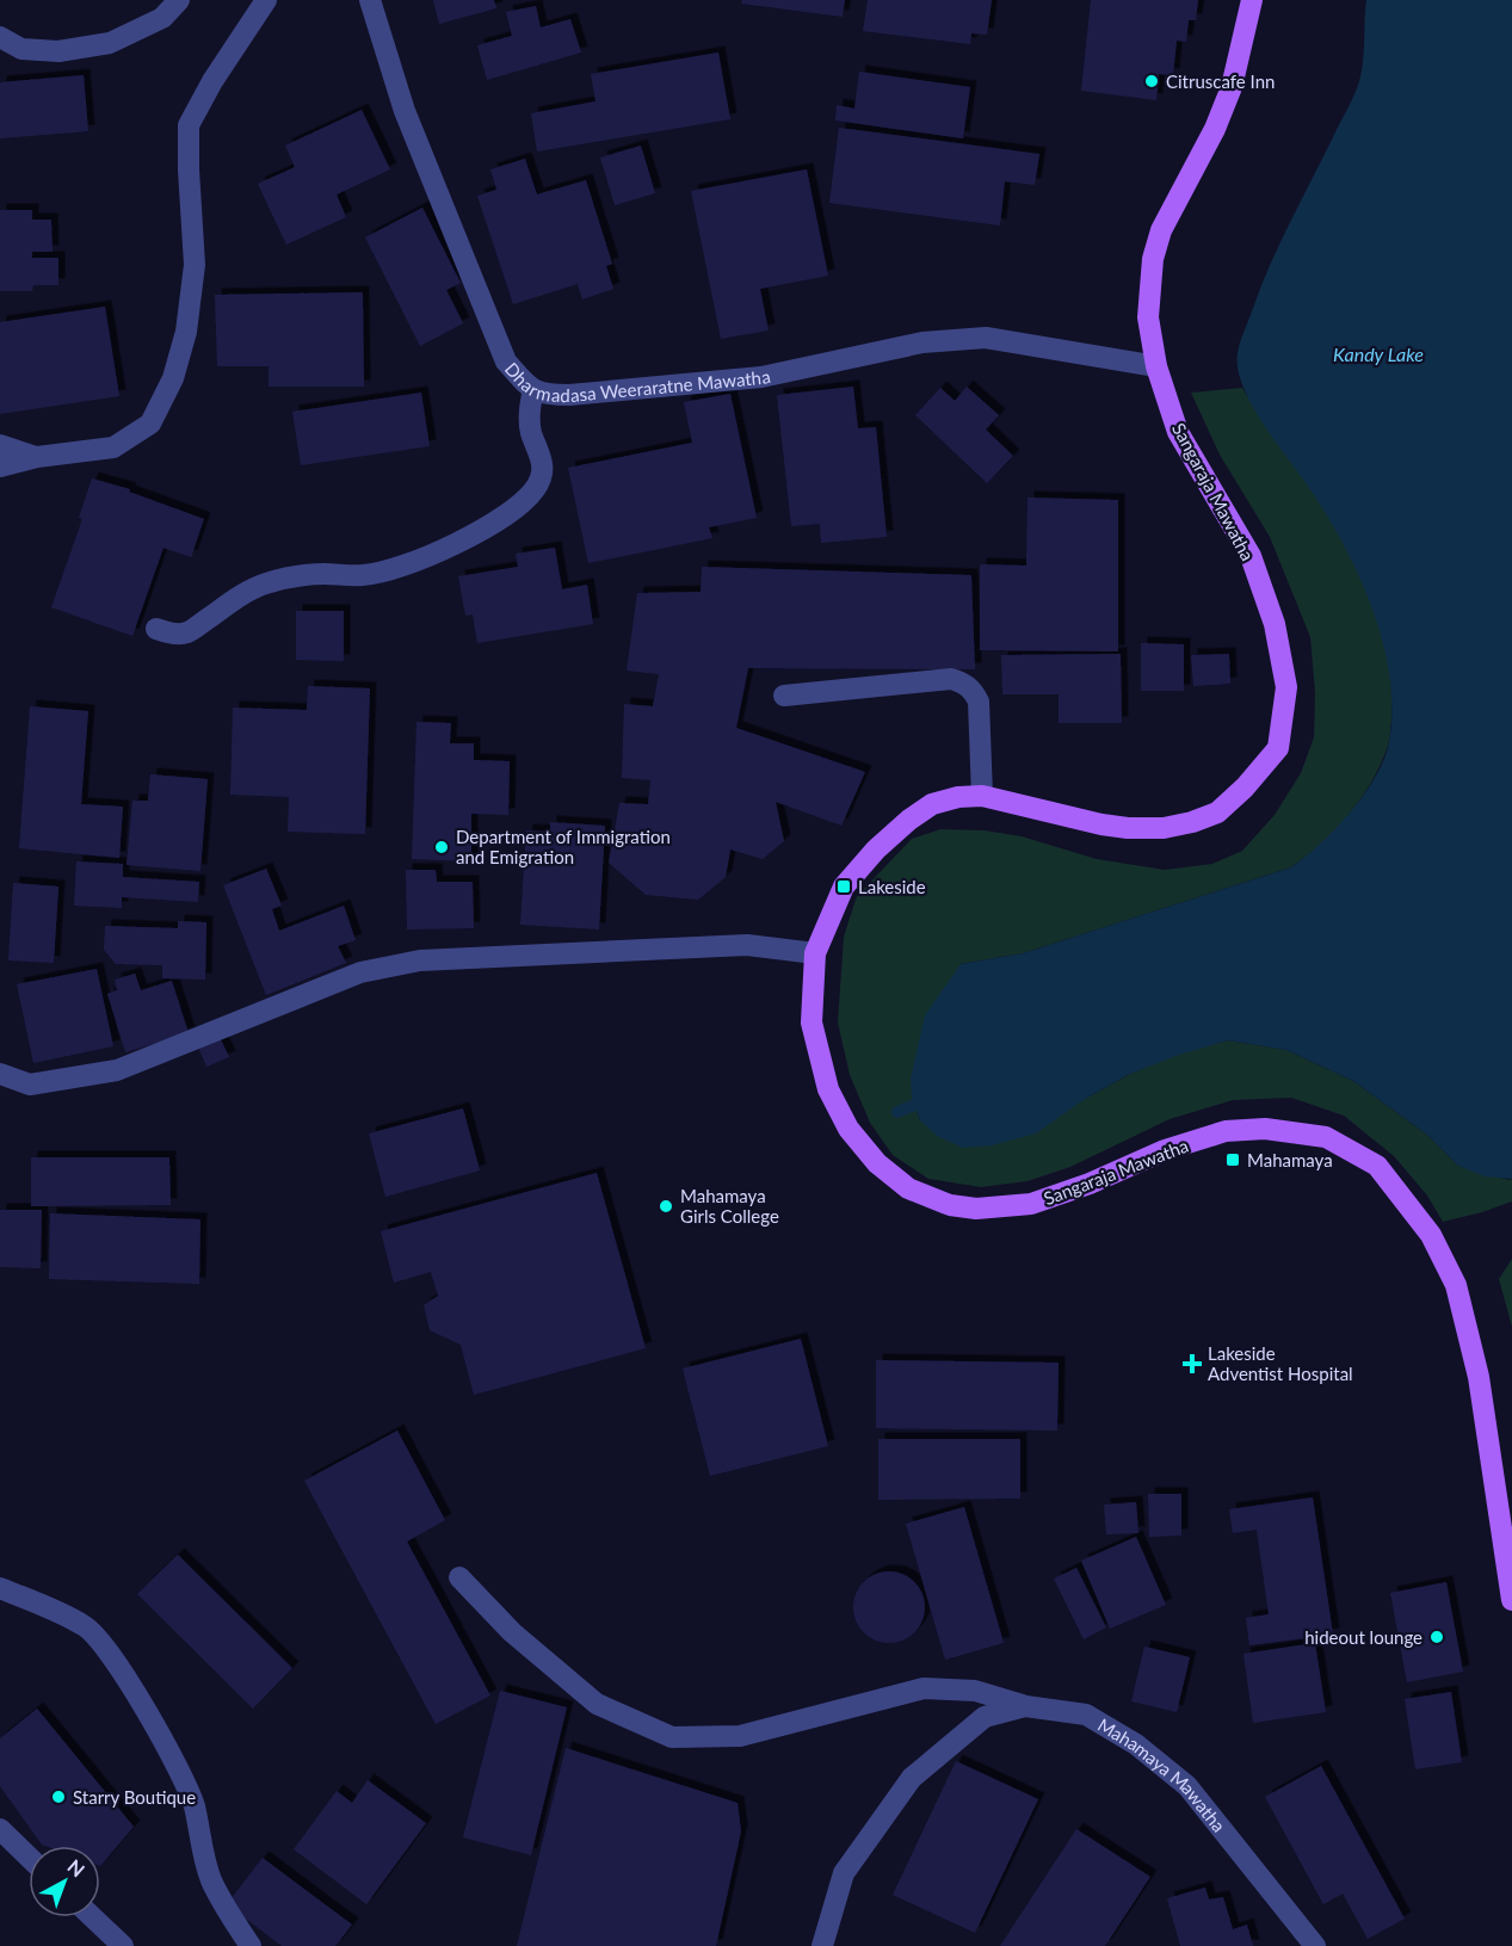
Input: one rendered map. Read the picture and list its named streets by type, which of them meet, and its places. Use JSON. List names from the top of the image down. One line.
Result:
{"streets":{"main road":["Sangaraja Mawatha"],"street":["Dharmadasa Weeraratne Mawatha","Mahamaya Mawatha"]},"crossings":[["Dharmadasa Weeraratne Mawatha","Sangaraja Mawatha"]],"water":["Kandy Lake"],"places":{"other":["Citruscafe Inn","Department of Immigration and Emigration","Mahamaya Girls College","hideout lounge","Starry Boutique"],"transit":["Lakeside","Mahamaya"],"health":["Lakeside Adventist Hospital"]},"north":"top right"}
